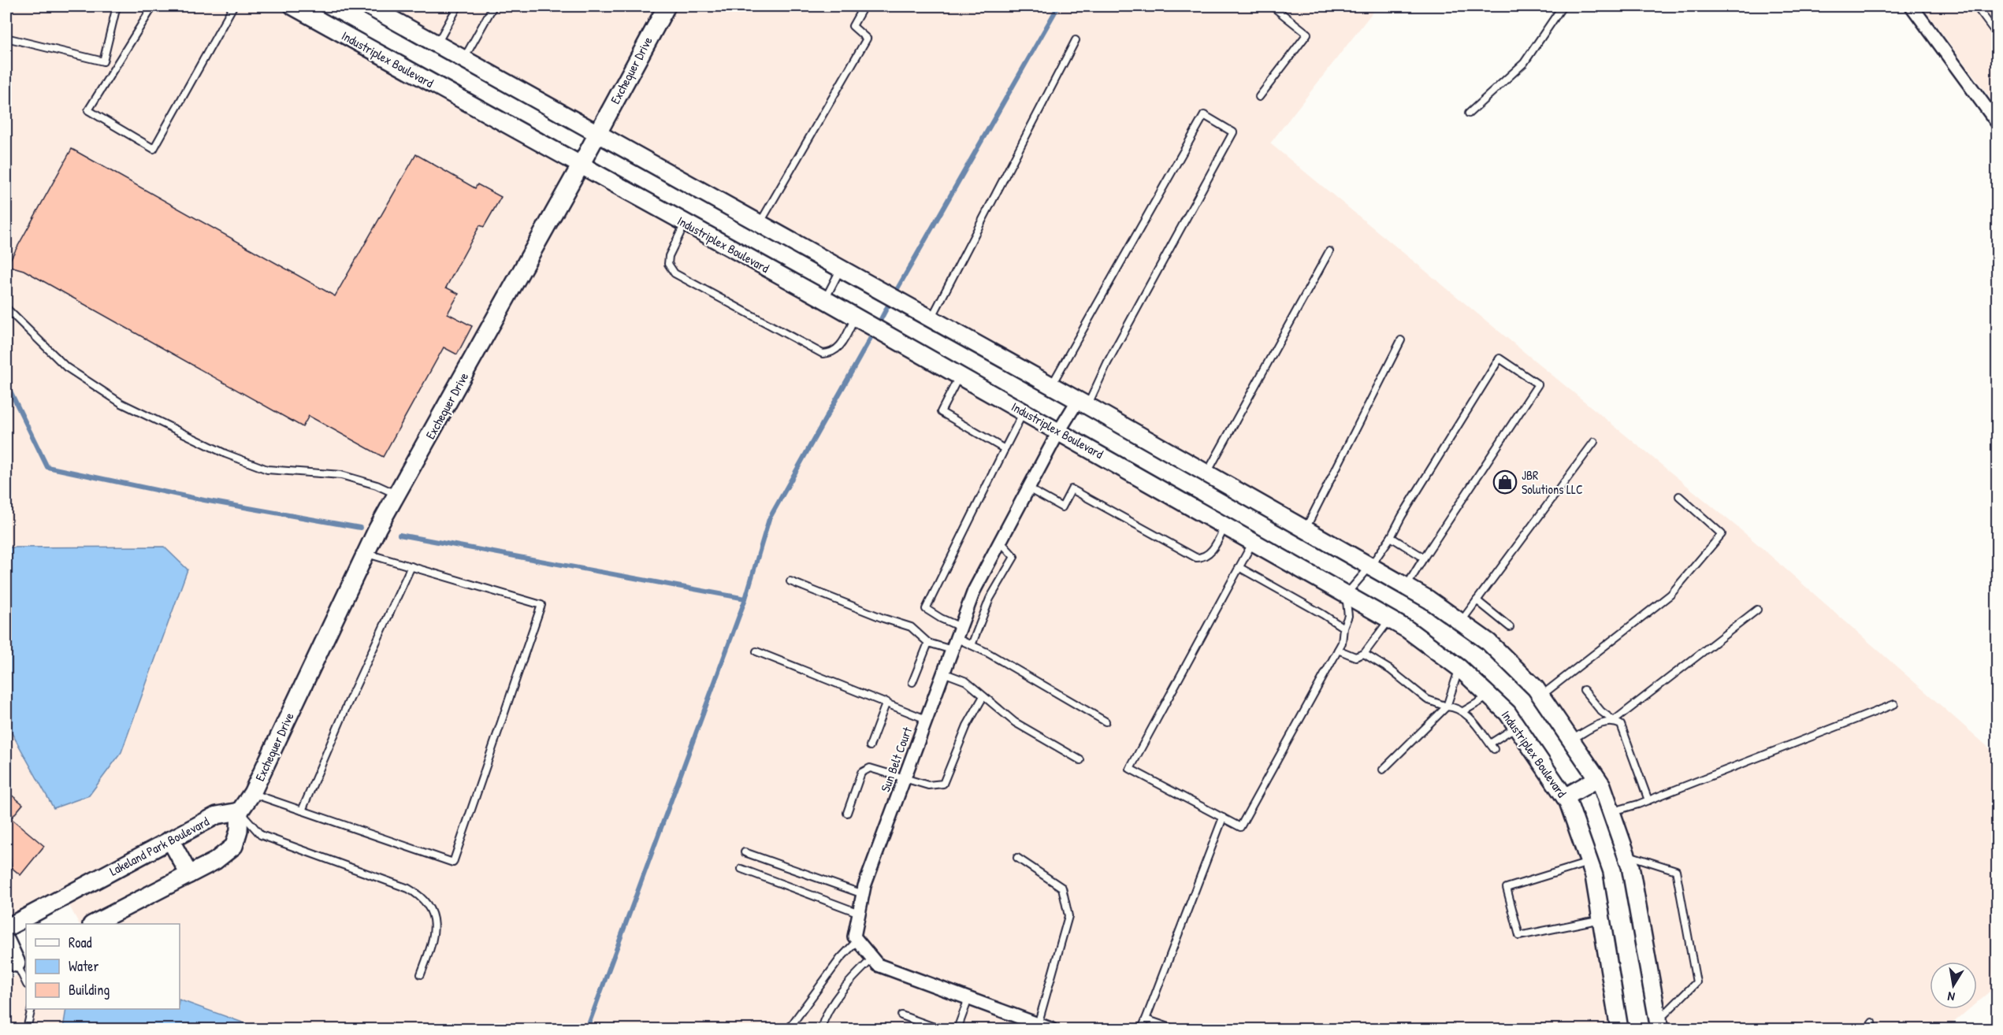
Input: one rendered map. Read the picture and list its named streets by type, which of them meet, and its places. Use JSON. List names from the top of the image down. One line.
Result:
{"streets":{"street":["Industriplex Boulevard","Exchequer Drive","Sun Belt Court","Lakeland Park Boulevard"]},"crossings":[["Industriplex Boulevard","Exchequer Drive"],["Industriplex Boulevard","Sun Belt Court"],["Exchequer Drive","Lakeland Park Boulevard"]],"places":{"shop":["JBR Solutions LLC"]},"legend":["Road","Water","Building"],"north":"bottom"}
